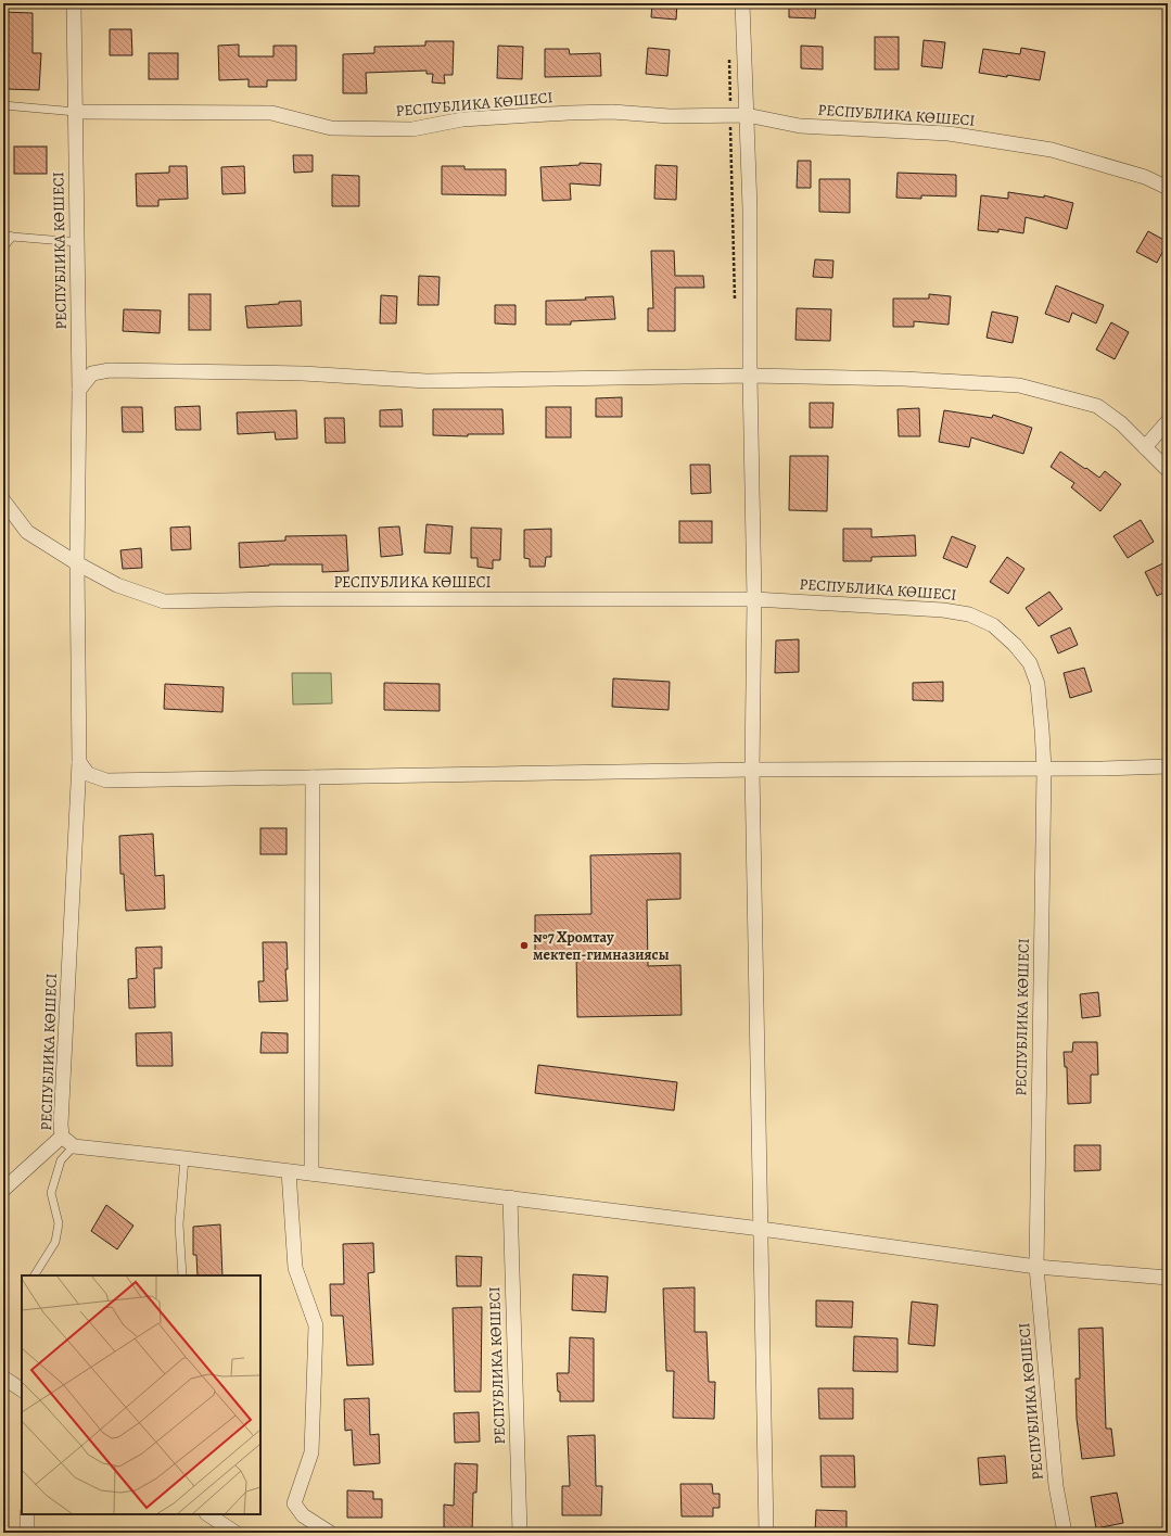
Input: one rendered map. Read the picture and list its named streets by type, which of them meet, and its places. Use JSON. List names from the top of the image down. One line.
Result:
{"streets":{"street":["РЕСПУБЛИКА КӨШЕСІ"]},"places":["№7 Хромтау мектеп-гимназиясы"]}
